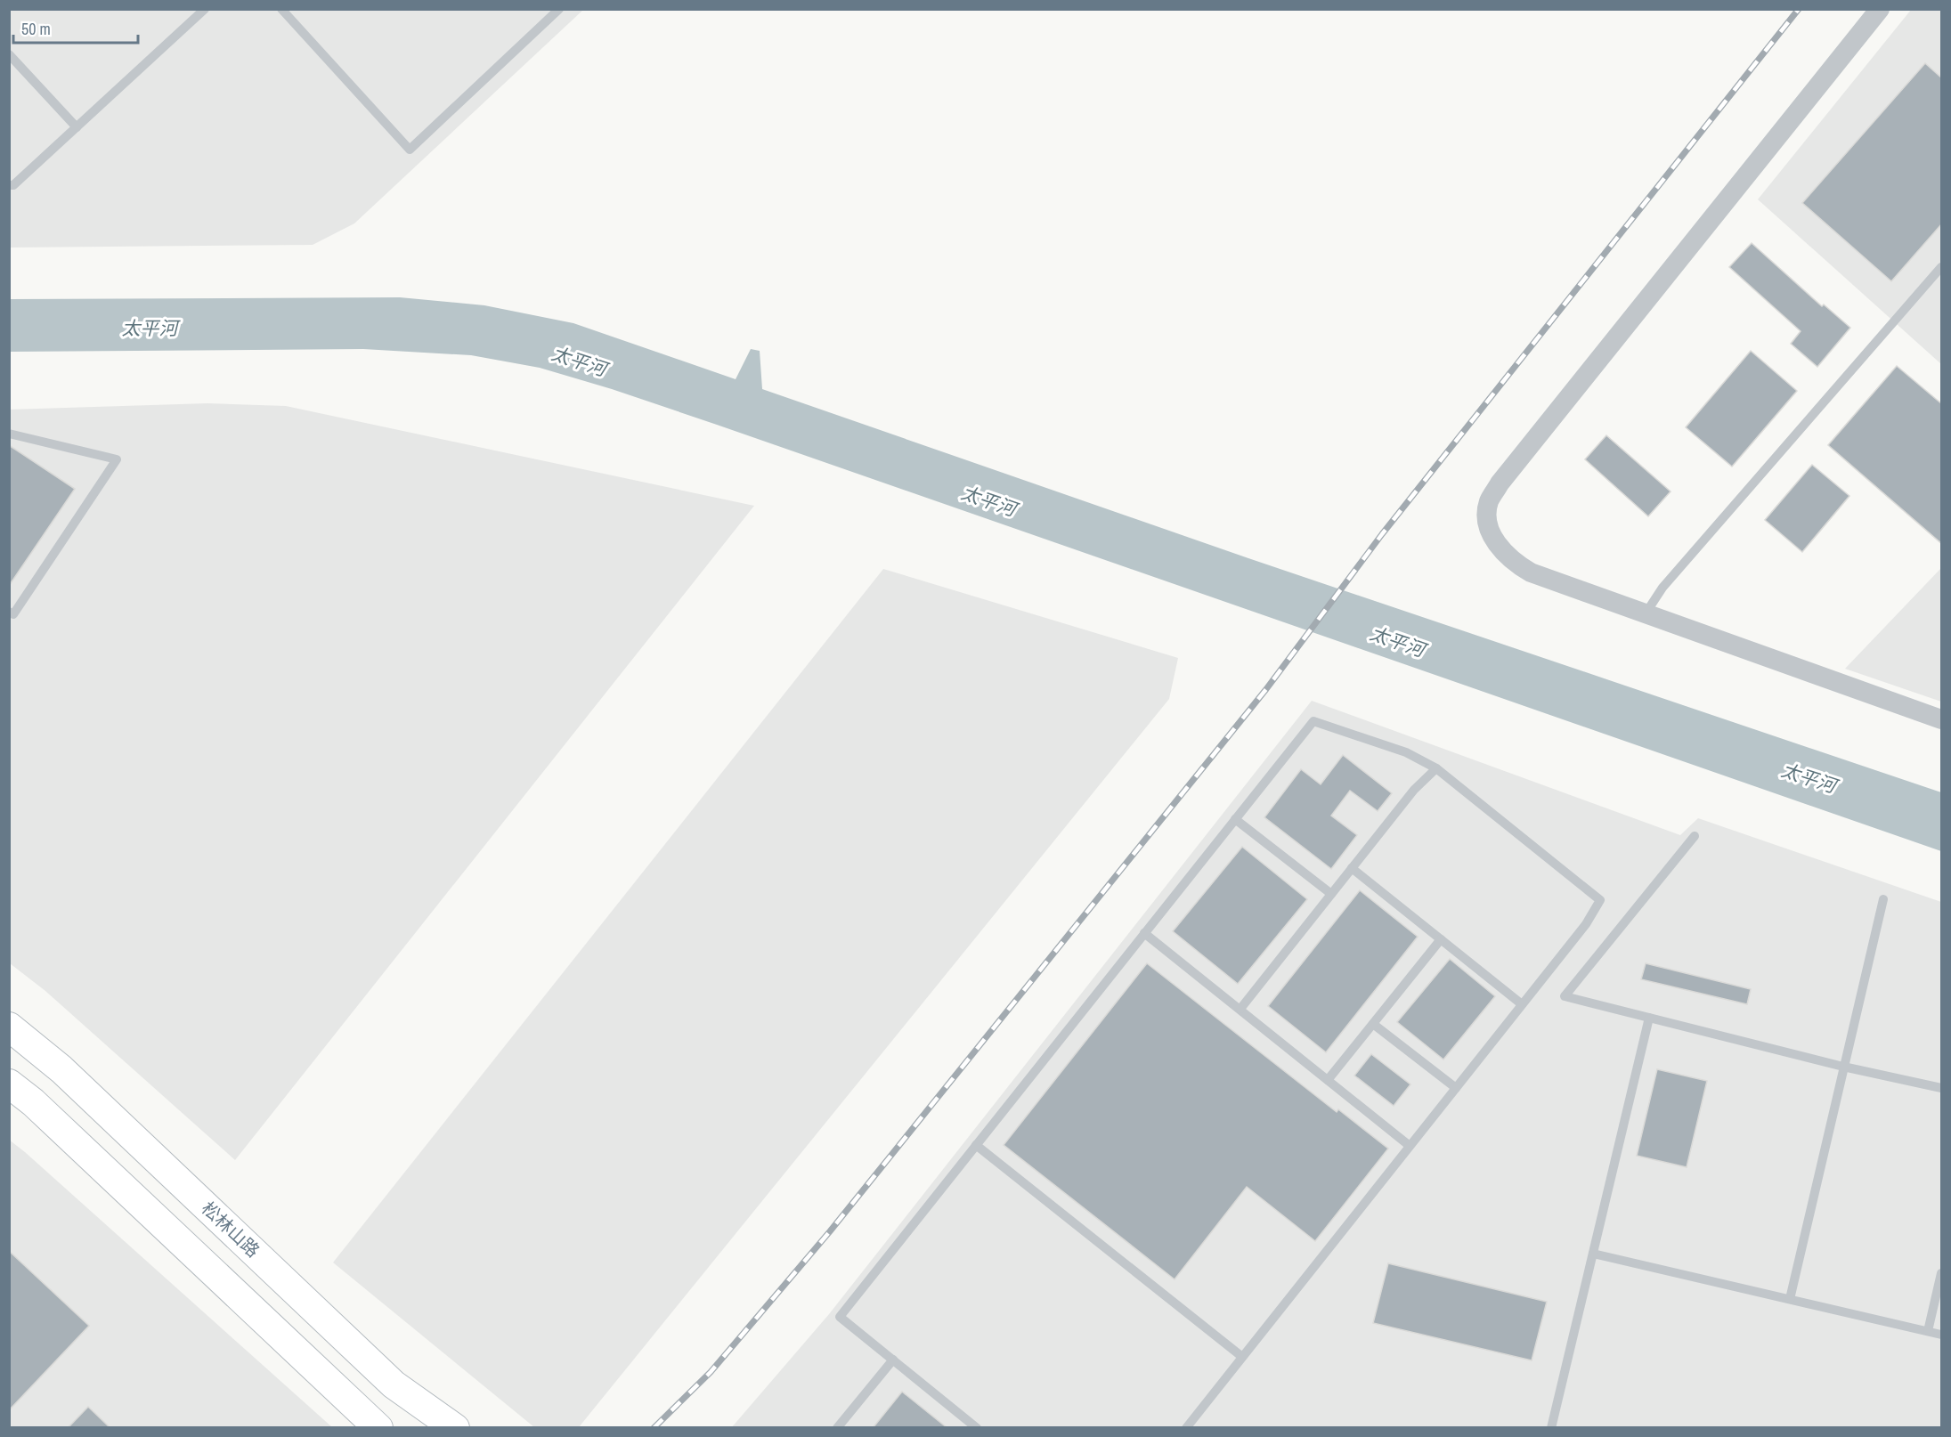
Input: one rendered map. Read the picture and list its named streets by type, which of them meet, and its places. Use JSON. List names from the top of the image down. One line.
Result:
{"streets":{"street":["松林山路"]},"water":["太平河"],"scale_bar":"50 m"}
